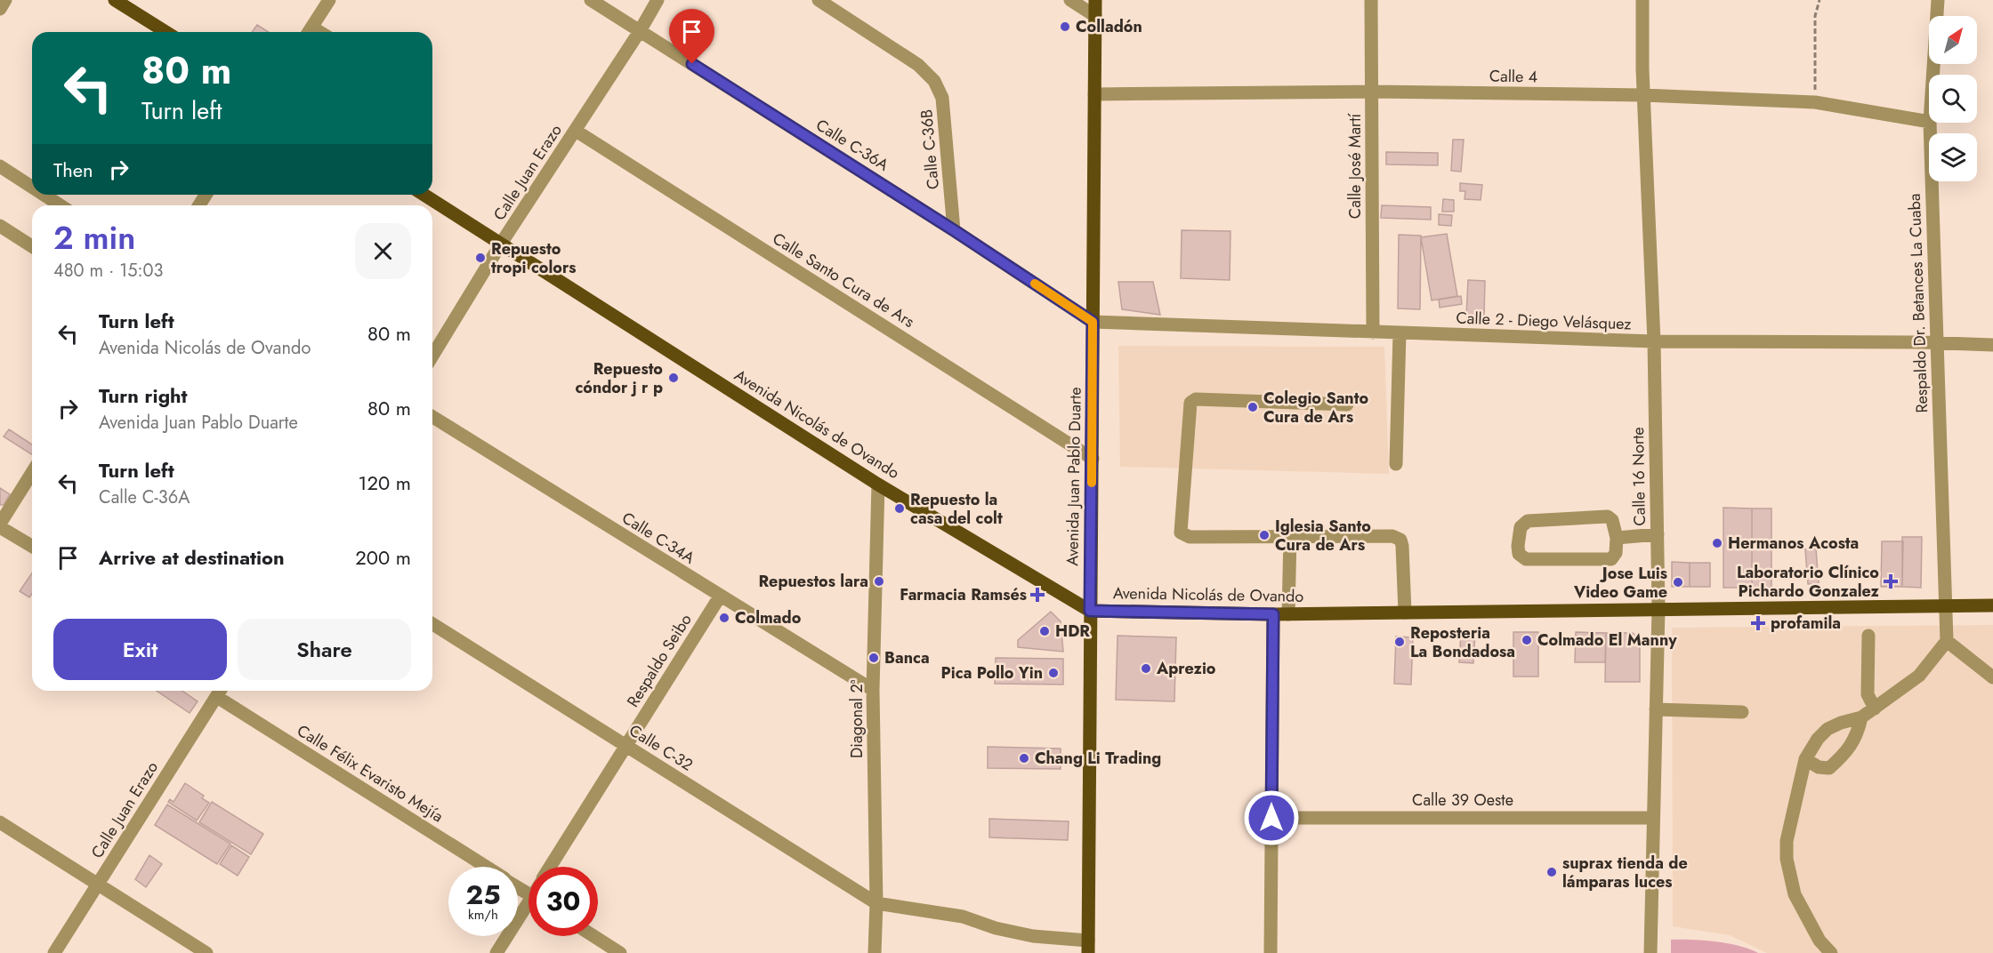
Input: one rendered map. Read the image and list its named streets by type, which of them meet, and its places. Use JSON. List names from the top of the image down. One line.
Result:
{"streets":{"main road":["Avenida Nicolás de Ovando","Avenida Juan Pablo Duarte"],"street":["Calle 4","Calle C-36A","Calle C-36B","Calle José Martí","Calle Juan Erazo","Calle Santo Cura de Ars","Respaldo Dr. Betances La Cuaba","Calle 2 - Diego Velásquez","Calle 16 Norte","Calle C-34A","Respaldo Seibo","Diagonal 2ª","Calle C-32","Calle Félix Evaristo Mejía","Calle 39 Oeste"]},"crossings":[["Calle 4","Calle José Martí"],["Calle 4","Avenida Juan Pablo Duarte"],["Calle 4","Calle 16 Norte"],["Calle C-36A","Calle C-36B"],["Calle C-36A","Calle Juan Erazo"],["Calle C-36A","Calle 2 - Diego Velásquez"],["Calle C-36A","Avenida Juan Pablo Duarte"],["Calle José Martí","Calle 2 - Diego Velásquez"],["Calle Juan Erazo","Calle Santo Cura de Ars"],["Calle Juan Erazo","Avenida Nicolás de Ovando"],["Calle Juan Erazo","Calle Félix Evaristo Mejía"],["Calle Santo Cura de Ars","Avenida Juan Pablo Duarte"],["Respaldo Dr. Betances La Cuaba","Calle 2 - Diego Velásquez"],["Respaldo Dr. Betances La Cuaba","Avenida Nicolás de Ovando"],["Calle 2 - Diego Velásquez","Avenida Juan Pablo Duarte"],["Calle 2 - Diego Velásquez","Calle 16 Norte"],["Avenida Nicolás de Ovando","Avenida Juan Pablo Duarte"],["Avenida Nicolás de Ovando","Calle 16 Norte"],["Avenida Nicolás de Ovando","Diagonal 2ª"],["Calle 16 Norte","Calle 39 Oeste"],["Calle C-34A","Respaldo Seibo"],["Calle C-34A","Diagonal 2ª"],["Respaldo Seibo","Calle C-32"],["Diagonal 2ª","Calle C-32"]],"places":{"other":["Colladón","Repuesto tropi colors","Repuesto cóndor j r p","Colegio Santo Cura de Ars","Repuesto la casa del colt","Iglesia Santo Cura de Ars","Hermanos Acosta","Repuestos lara","Jose Luis Video Game","Colmado","HDR","Colmado El Manny","Reposteria La Bondadosa","Banca","Aprezio","Pica Pollo Yin","Chang Li Trading","suprax tienda de lámparas luces"],"health":["Laboratorio Clínico Pichardo Gonzalez","Farmacia Ramsés","profamila"]},"north":"top right","page":{"turn":["80 m","Turn left"],"then":"Then","heading":["2 min","480 m · 15:03"],"list":[{"name":"Turn left","note":"Avenida Nicolás de Ovando","value":"80 m"},{"name":"Turn right","note":"Avenida Juan Pablo Duarte","value":"80 m"},{"name":"Turn left","note":"Calle C-36A","value":"120 m"},{"name":"Arrive at destination","value":"200 m"}],"buttons":["Exit","Share"],"speed":"25 km/h","limit":"30"}}
